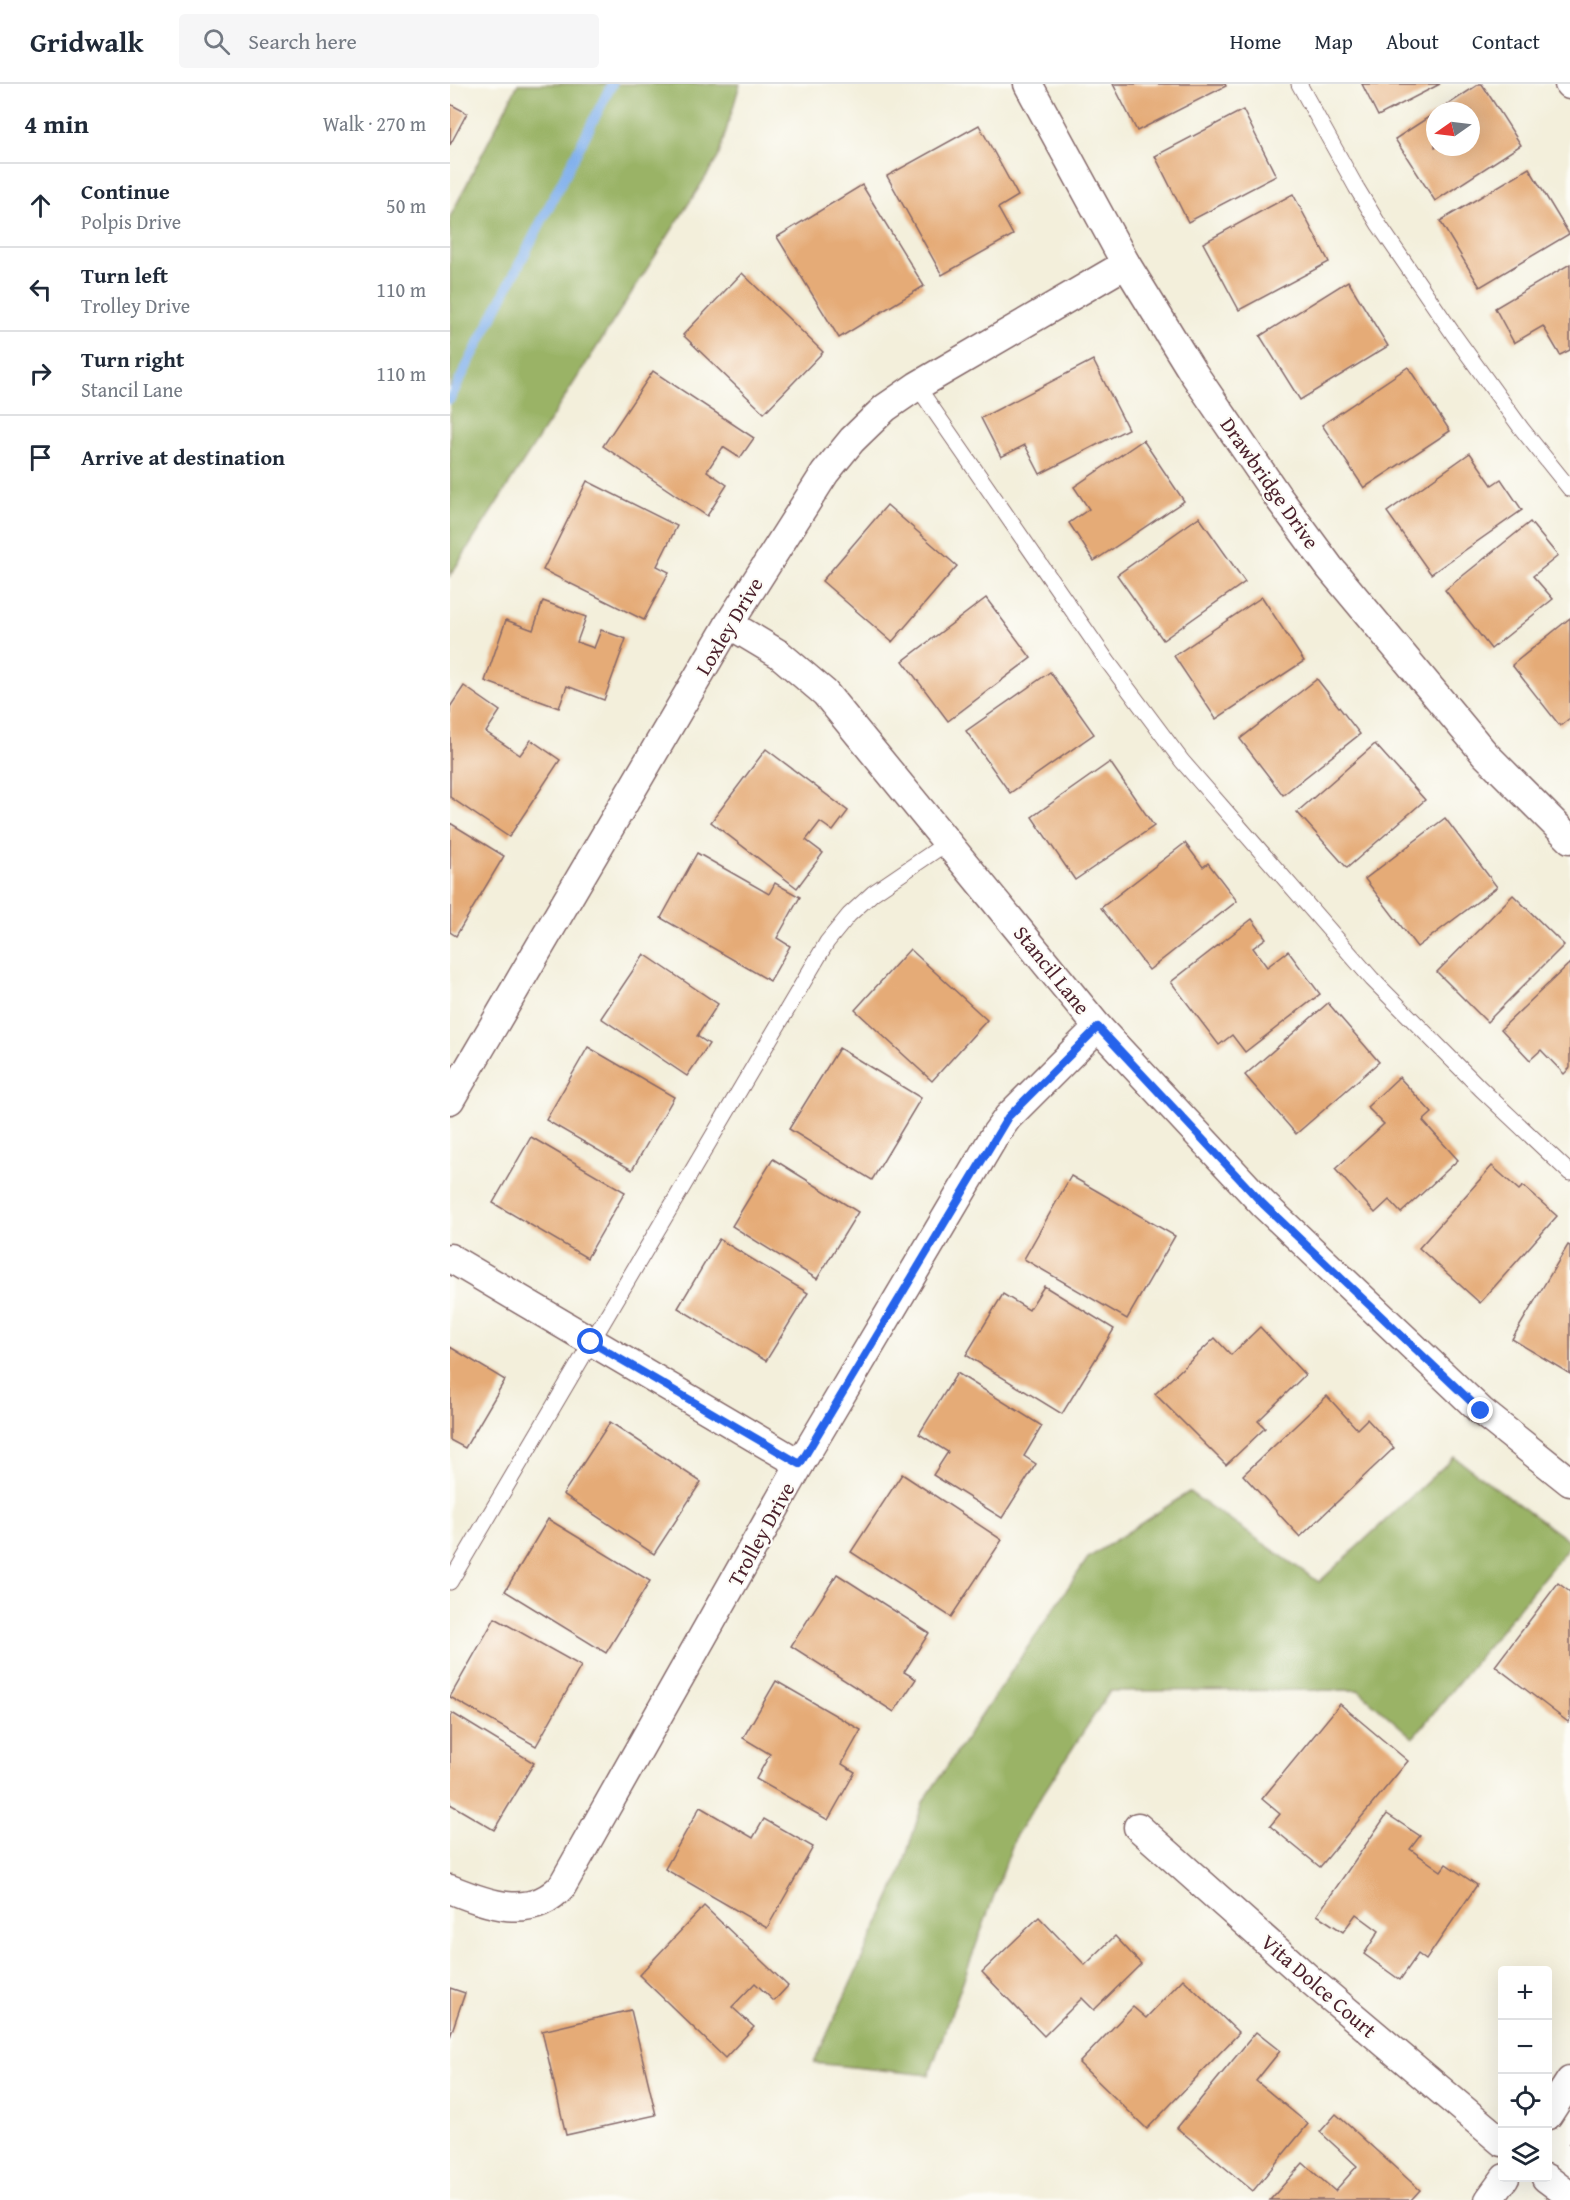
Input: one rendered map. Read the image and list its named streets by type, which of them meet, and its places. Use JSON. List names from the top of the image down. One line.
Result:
{"streets":{"street":["Drawbridge Drive","Loxley Drive","Stancil Lane","Trolley Drive","Vita Dolce Court"]},"crossings":[["Drawbridge Drive","Loxley Drive"],["Loxley Drive","Stancil Lane"],["Stancil Lane","Trolley Drive"]],"north":"left","page":{"header":"Gridwalk","search":"Search here","nav":["Home","Map","About","Contact"],"heading":["4 min","Walk · 270 m"],"list":[["Continue","Polpis Drive","50 m"],["Turn left","Trolley Drive","110 m"],["Turn right","Stancil Lane","110 m"],"Arrive at destination"],"map_buttons":["+","−"]}}
